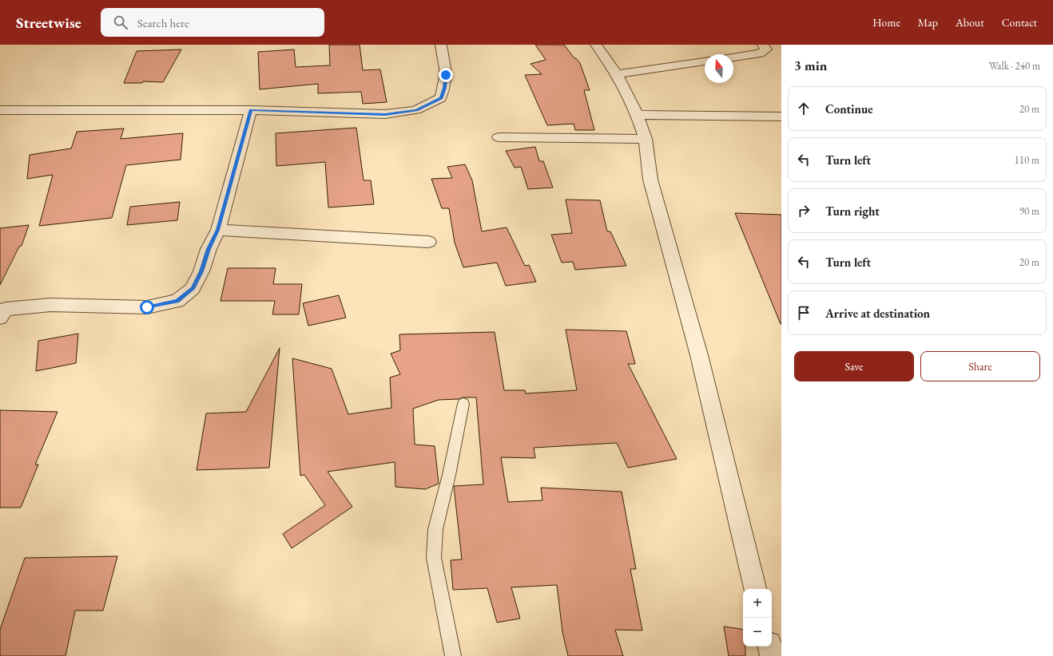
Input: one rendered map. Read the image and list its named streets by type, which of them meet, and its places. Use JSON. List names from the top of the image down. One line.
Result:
{"north":"top","page":{"header":"Streetwise","search":"Search here","nav":["Home","Map","About","Contact"],"heading":["3 min","Walk · 240 m"],"list":[["Continue","20 m"],["Turn left","110 m"],["Turn right","90 m"],["Turn left","20 m"],"Arrive at destination"],"buttons":["Save","Share"],"map_buttons":["+","−"]}}
